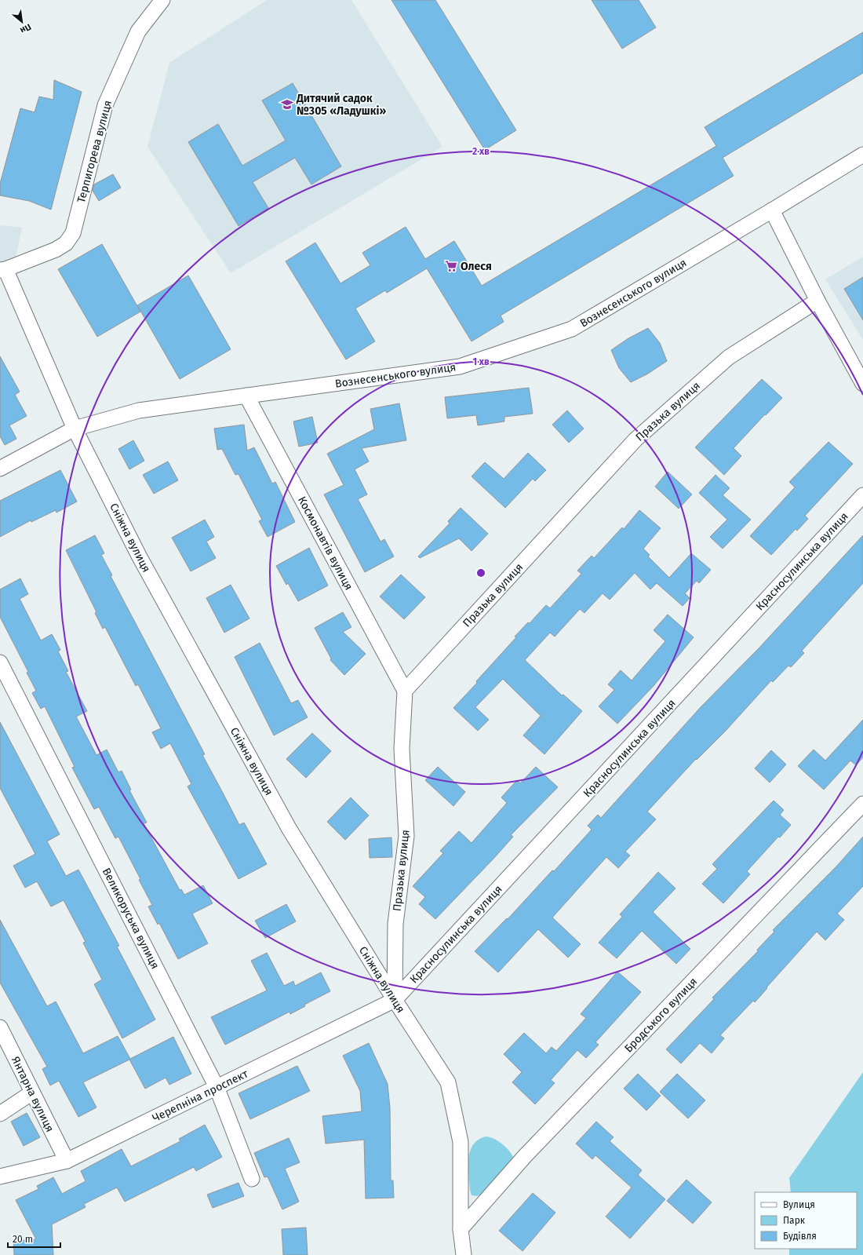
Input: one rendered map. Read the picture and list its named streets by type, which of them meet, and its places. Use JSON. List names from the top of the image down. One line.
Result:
{"streets":{"street":["Терпигорева вулиця","Вознесенського вулиця","Празька вулиця","Сніжна вулиця","Космонавтів вулиця","Красносулинська вулиця","Великоруська вулиця","Бродського вулиця","Янтарна вулиця","Черепніна проспект"]},"crossings":[["Терпигорева вулиця","Сніжна вулиця"],["Вознесенського вулиця","Сніжна вулиця"],["Вознесенського вулиця","Космонавтів вулиця"],["Празька вулиця","Сніжна вулиця"],["Празька вулиця","Космонавтів вулиця"],["Празька вулиця","Красносулинська вулиця"],["Празька вулиця","Черепніна проспект"],["Сніжна вулиця","Красносулинська вулиця"],["Сніжна вулиця","Бродського вулиця"],["Сніжна вулиця","Черепніна проспект"],["Красносулинська вулиця","Черепніна проспект"],["Великоруська вулиця","Черепніна проспект"],["Янтарна вулиця","Черепніна проспект"]],"places":{"school or university":["Дитячий садок №305 «Ладушкі»"],"supermarket":["Олеся"]},"legend":["Вулиця","Парк","Будівля"],"scale_bar":"20 m","north":"bottom right","rings":["2 хв","1 хв"]}
